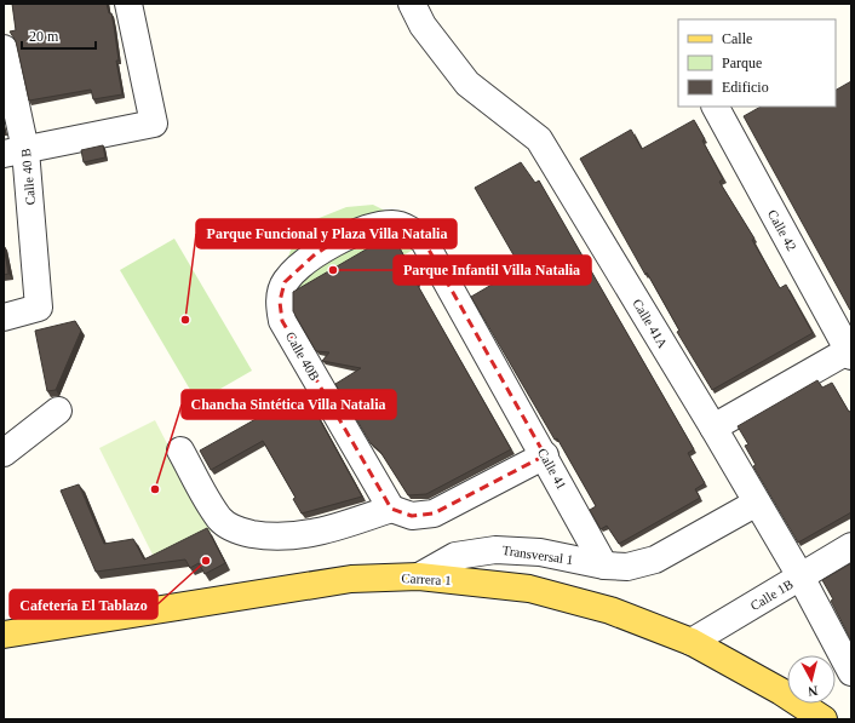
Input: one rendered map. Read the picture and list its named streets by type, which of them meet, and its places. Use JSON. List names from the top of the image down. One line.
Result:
{"streets":{"main road":["Carrera 1"],"street":["Calle 40 B","Calle 42","Calle 41A","Calle 40B","Calle 41","Transversal 1","Calle 1B"]},"crossings":[["Calle 41A","Calle 1B"],["Calle 40B","Calle 41"],["Calle 41","Transversal 1"],["Transversal 1","Carrera 1"],["Carrera 1","Calle 1B"]],"places":["Parque Infantil Villa Natalia","Parque Funcional y Plaza Villa Natalia","Chancha Sintética Villa Natalia","Cafetería El Tablazo"],"legend":["Calle","Parque","Edificio"],"scale_bar":"20 m","north":"bottom"}
